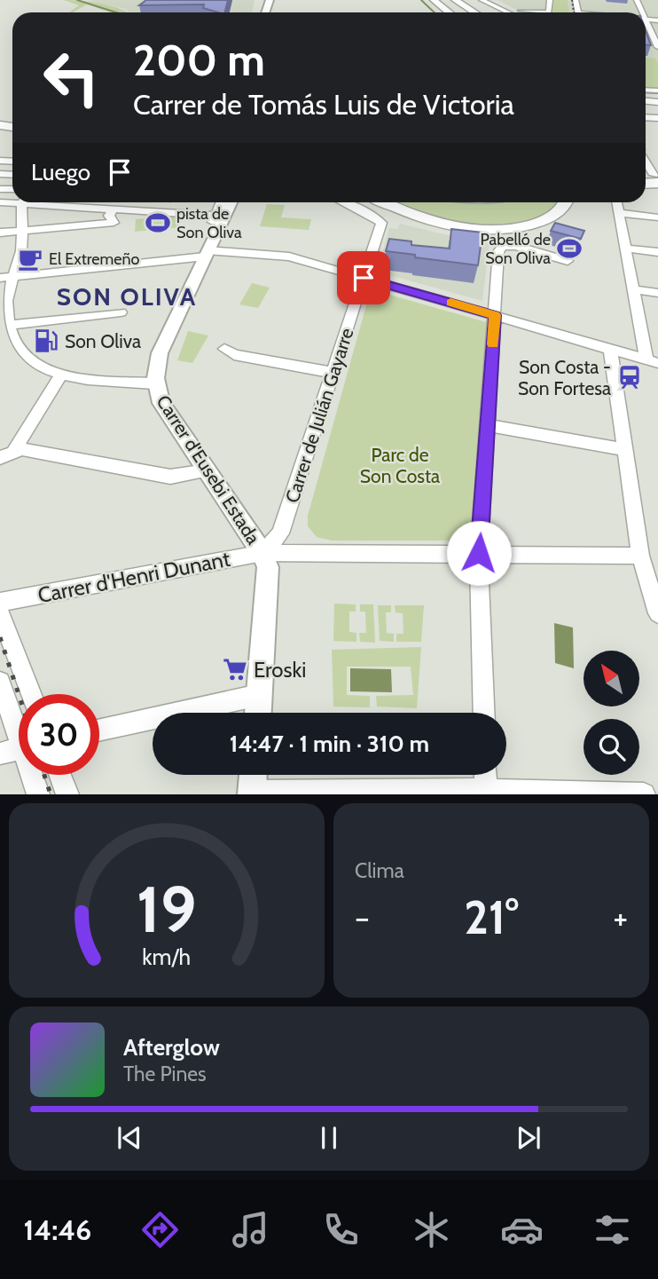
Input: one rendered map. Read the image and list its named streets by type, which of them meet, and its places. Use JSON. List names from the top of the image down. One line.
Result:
{"streets":{"main road":["Carrer d'Eusebi Estada"],"street":["Carrer de Julián Gayarre","Carrer d'Henri Dunant"]},"crossings":[["Carrer de Julián Gayarre","Carrer d'Eusebi Estada"],["Carrer de Julián Gayarre","Carrer d'Henri Dunant"],["Carrer d'Eusebi Estada","Carrer d'Henri Dunant"]],"districts":["SON OLIVA"],"parks":["Parc de Son Costa"],"places":{"sports":["pista de Son Oliva","Pabelló de Son Oliva"],"cafe":["El Extremeño"],"fuel station":["Son Oliva"],"station":["Son Costa - Son Fortesa"],"supermarket":["Eroski"]},"north":"top left","page":{"turn":["200 m","Carrer de Tomás Luis de Victoria"],"then":"Luego","limit":"30","trip":"14:47 · 1 min · 310 m","tile":"Clima","heat":["−","21°","+"],"song":["Afterglow","The Pines"],"tabs":"14:46","gauge":["19","km/h"]}}
